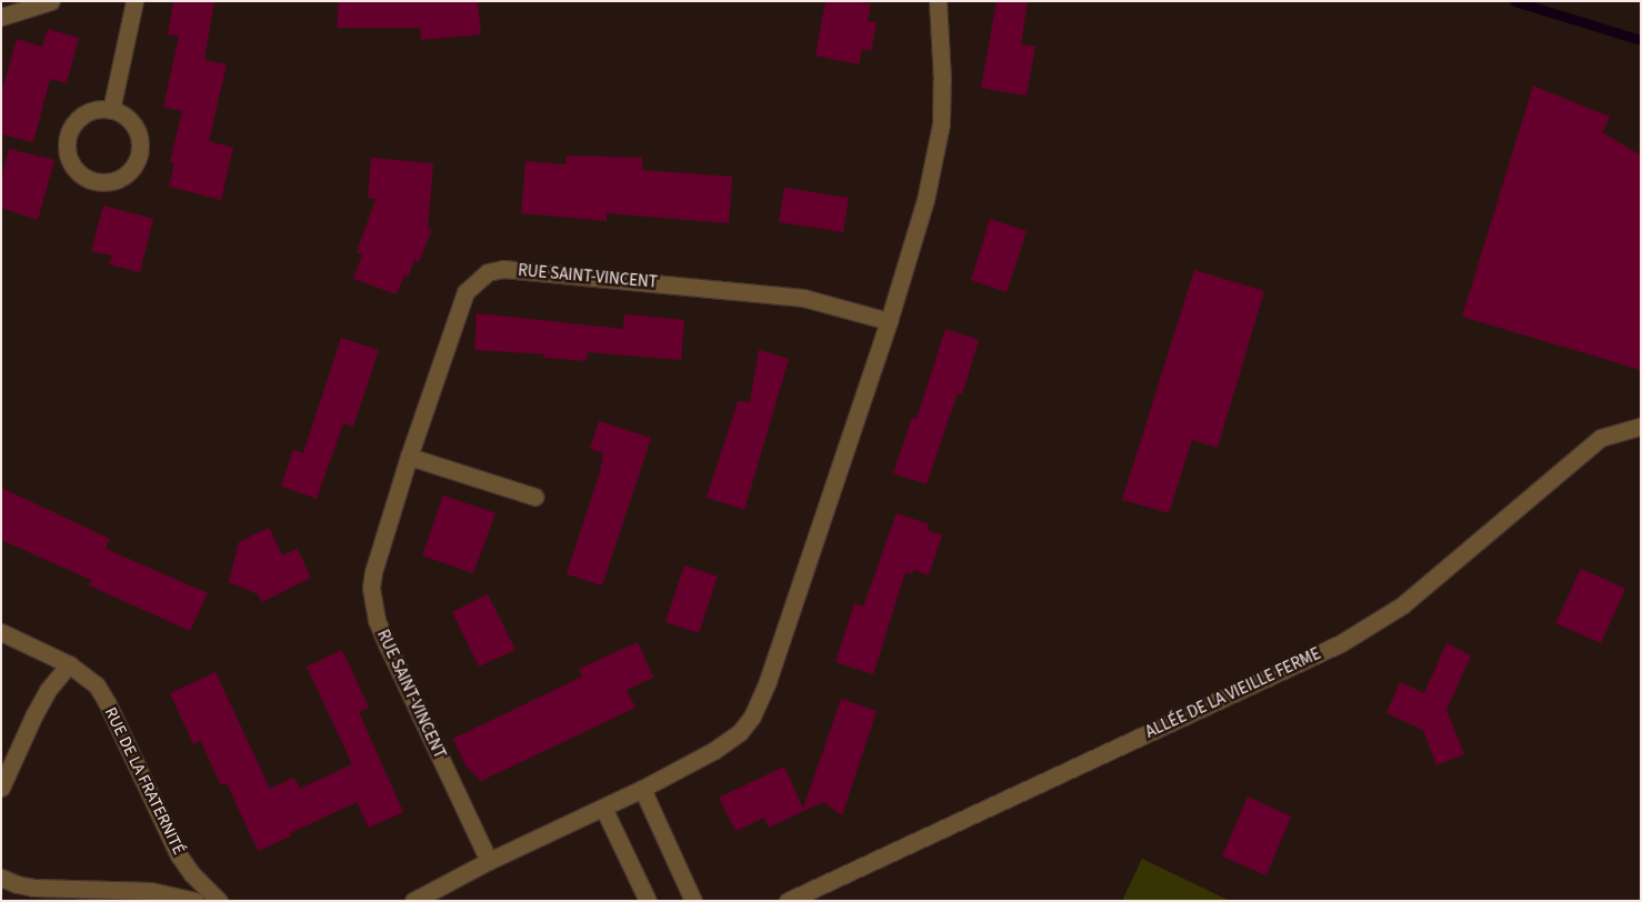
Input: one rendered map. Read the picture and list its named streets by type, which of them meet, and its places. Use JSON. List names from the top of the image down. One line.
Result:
{"streets":{"street":["RUE SAINT-VINCENT","ALLÉE DE LA VIEILLE FERME","RUE DE LA FRATERNITÉ"]}}
